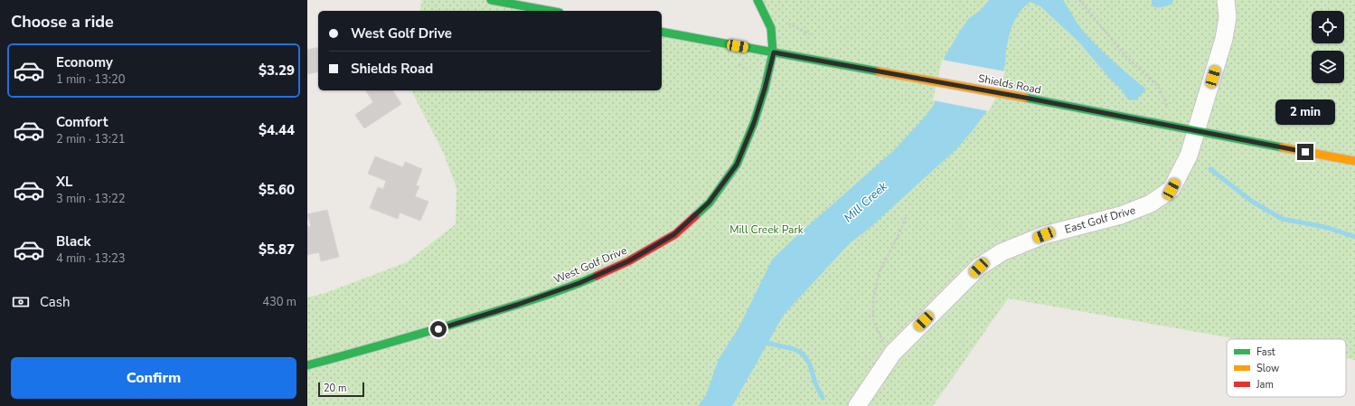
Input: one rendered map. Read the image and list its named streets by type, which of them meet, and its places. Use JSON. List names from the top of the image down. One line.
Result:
{"streets":{"main road":["Shields Road","West Golf Drive"],"street":["East Golf Drive"]},"crossings":[["Shields Road","East Golf Drive"],["Shields Road","West Golf Drive"]],"water":["Mill Creek"],"parks":["Mill Creek Park"],"legend":["Fast","Slow","Jam"],"scale_bar":"20 m","page":{"heading":"Choose a ride","banner":["West Golf Drive","Shields Road"],"list":[{"name":"Economy","note":"1 min · 13:20","value":"$3.29"},{"name":"Comfort","note":"2 min · 13:21","value":"$4.44"},{"name":"XL","note":"3 min · 13:22","value":"$5.60"},{"name":"Black","note":"4 min · 13:23","value":"$5.87"}],"bubble":"2 min","pay":["Cash","430 m"],"buttons":"Confirm","scale":"20 m"}}
